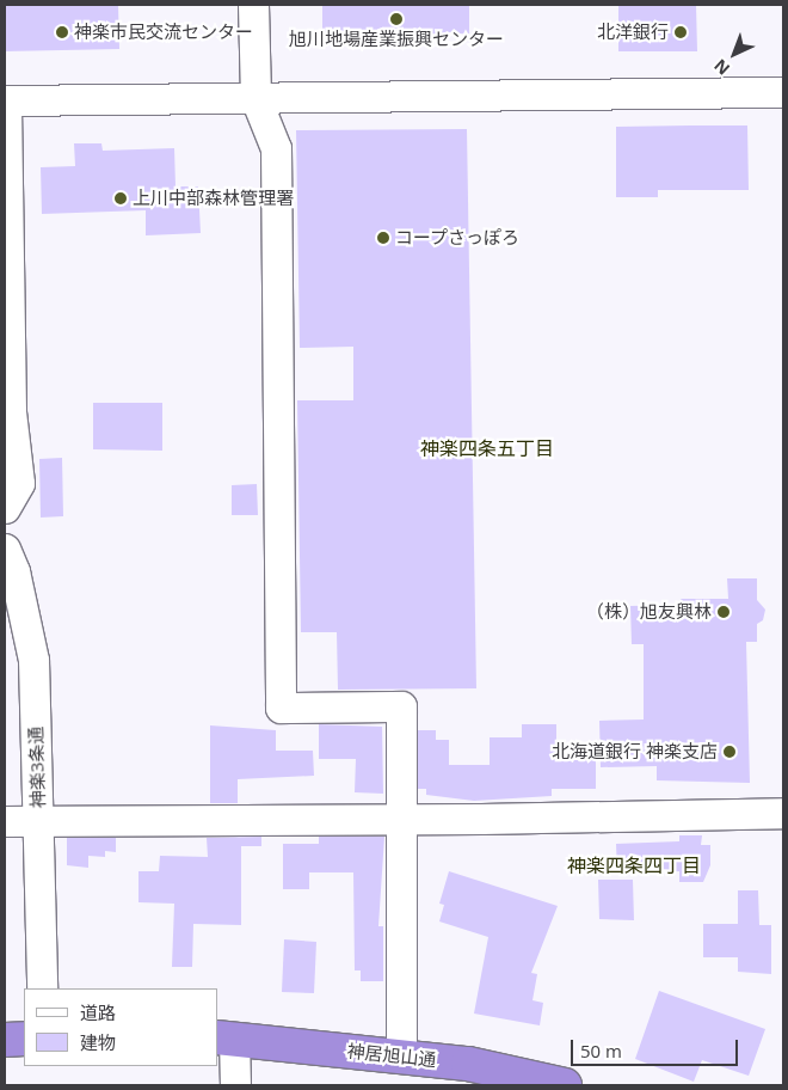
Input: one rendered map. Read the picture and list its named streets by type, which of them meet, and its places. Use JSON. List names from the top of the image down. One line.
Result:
{"streets":{"highway":["神居旭山通"],"street":["神楽3条通"]},"districts":["神楽四条五丁目","神楽四条四丁目"],"places":["旭川地場産業振興センター","神楽市民交流センター","北洋銀行","上川中部森林管理署","コープさっぽろ","（株）旭友興林","北海道銀行 神楽支店"],"legend":["道路","建物"],"scale_bar":"50 m","north":"bottom left"}
